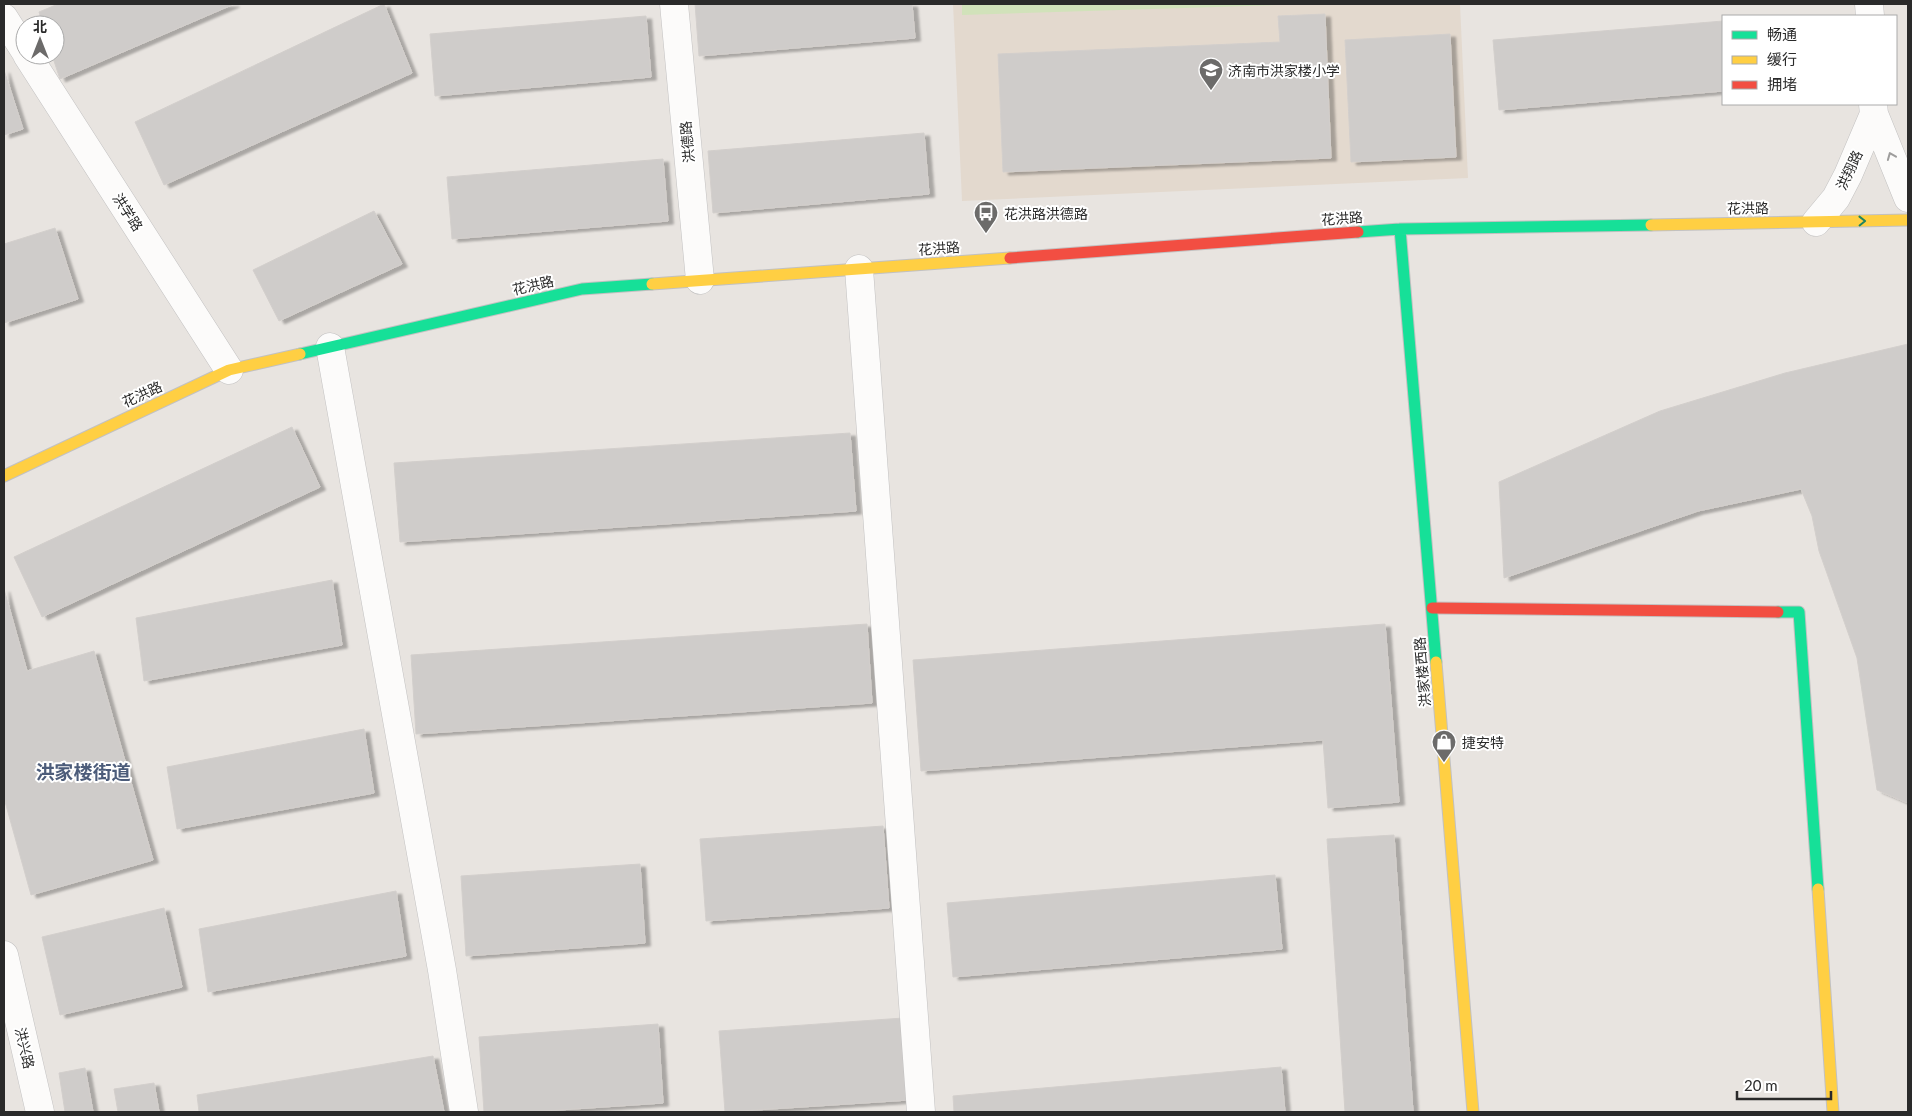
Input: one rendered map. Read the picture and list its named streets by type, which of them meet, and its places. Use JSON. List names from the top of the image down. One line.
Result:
{"streets":{"street":["洪德路","洪翔路","花洪路","洪学路","洪家楼西路","洪兴路"]},"crossings":[["洪德路","花洪路"],["洪翔路","花洪路"],["花洪路","洪学路"],["花洪路","洪家楼西路"]],"one_way":["洪翔路"],"districts":["洪家楼街道"],"places":{"school or university":["济南市洪家楼小学"],"bus stop":["花洪路洪德路"],"shop":["捷安特"]},"legend":["畅通","缓行","拥堵"],"scale_bar":"20 m","north":"top"}
